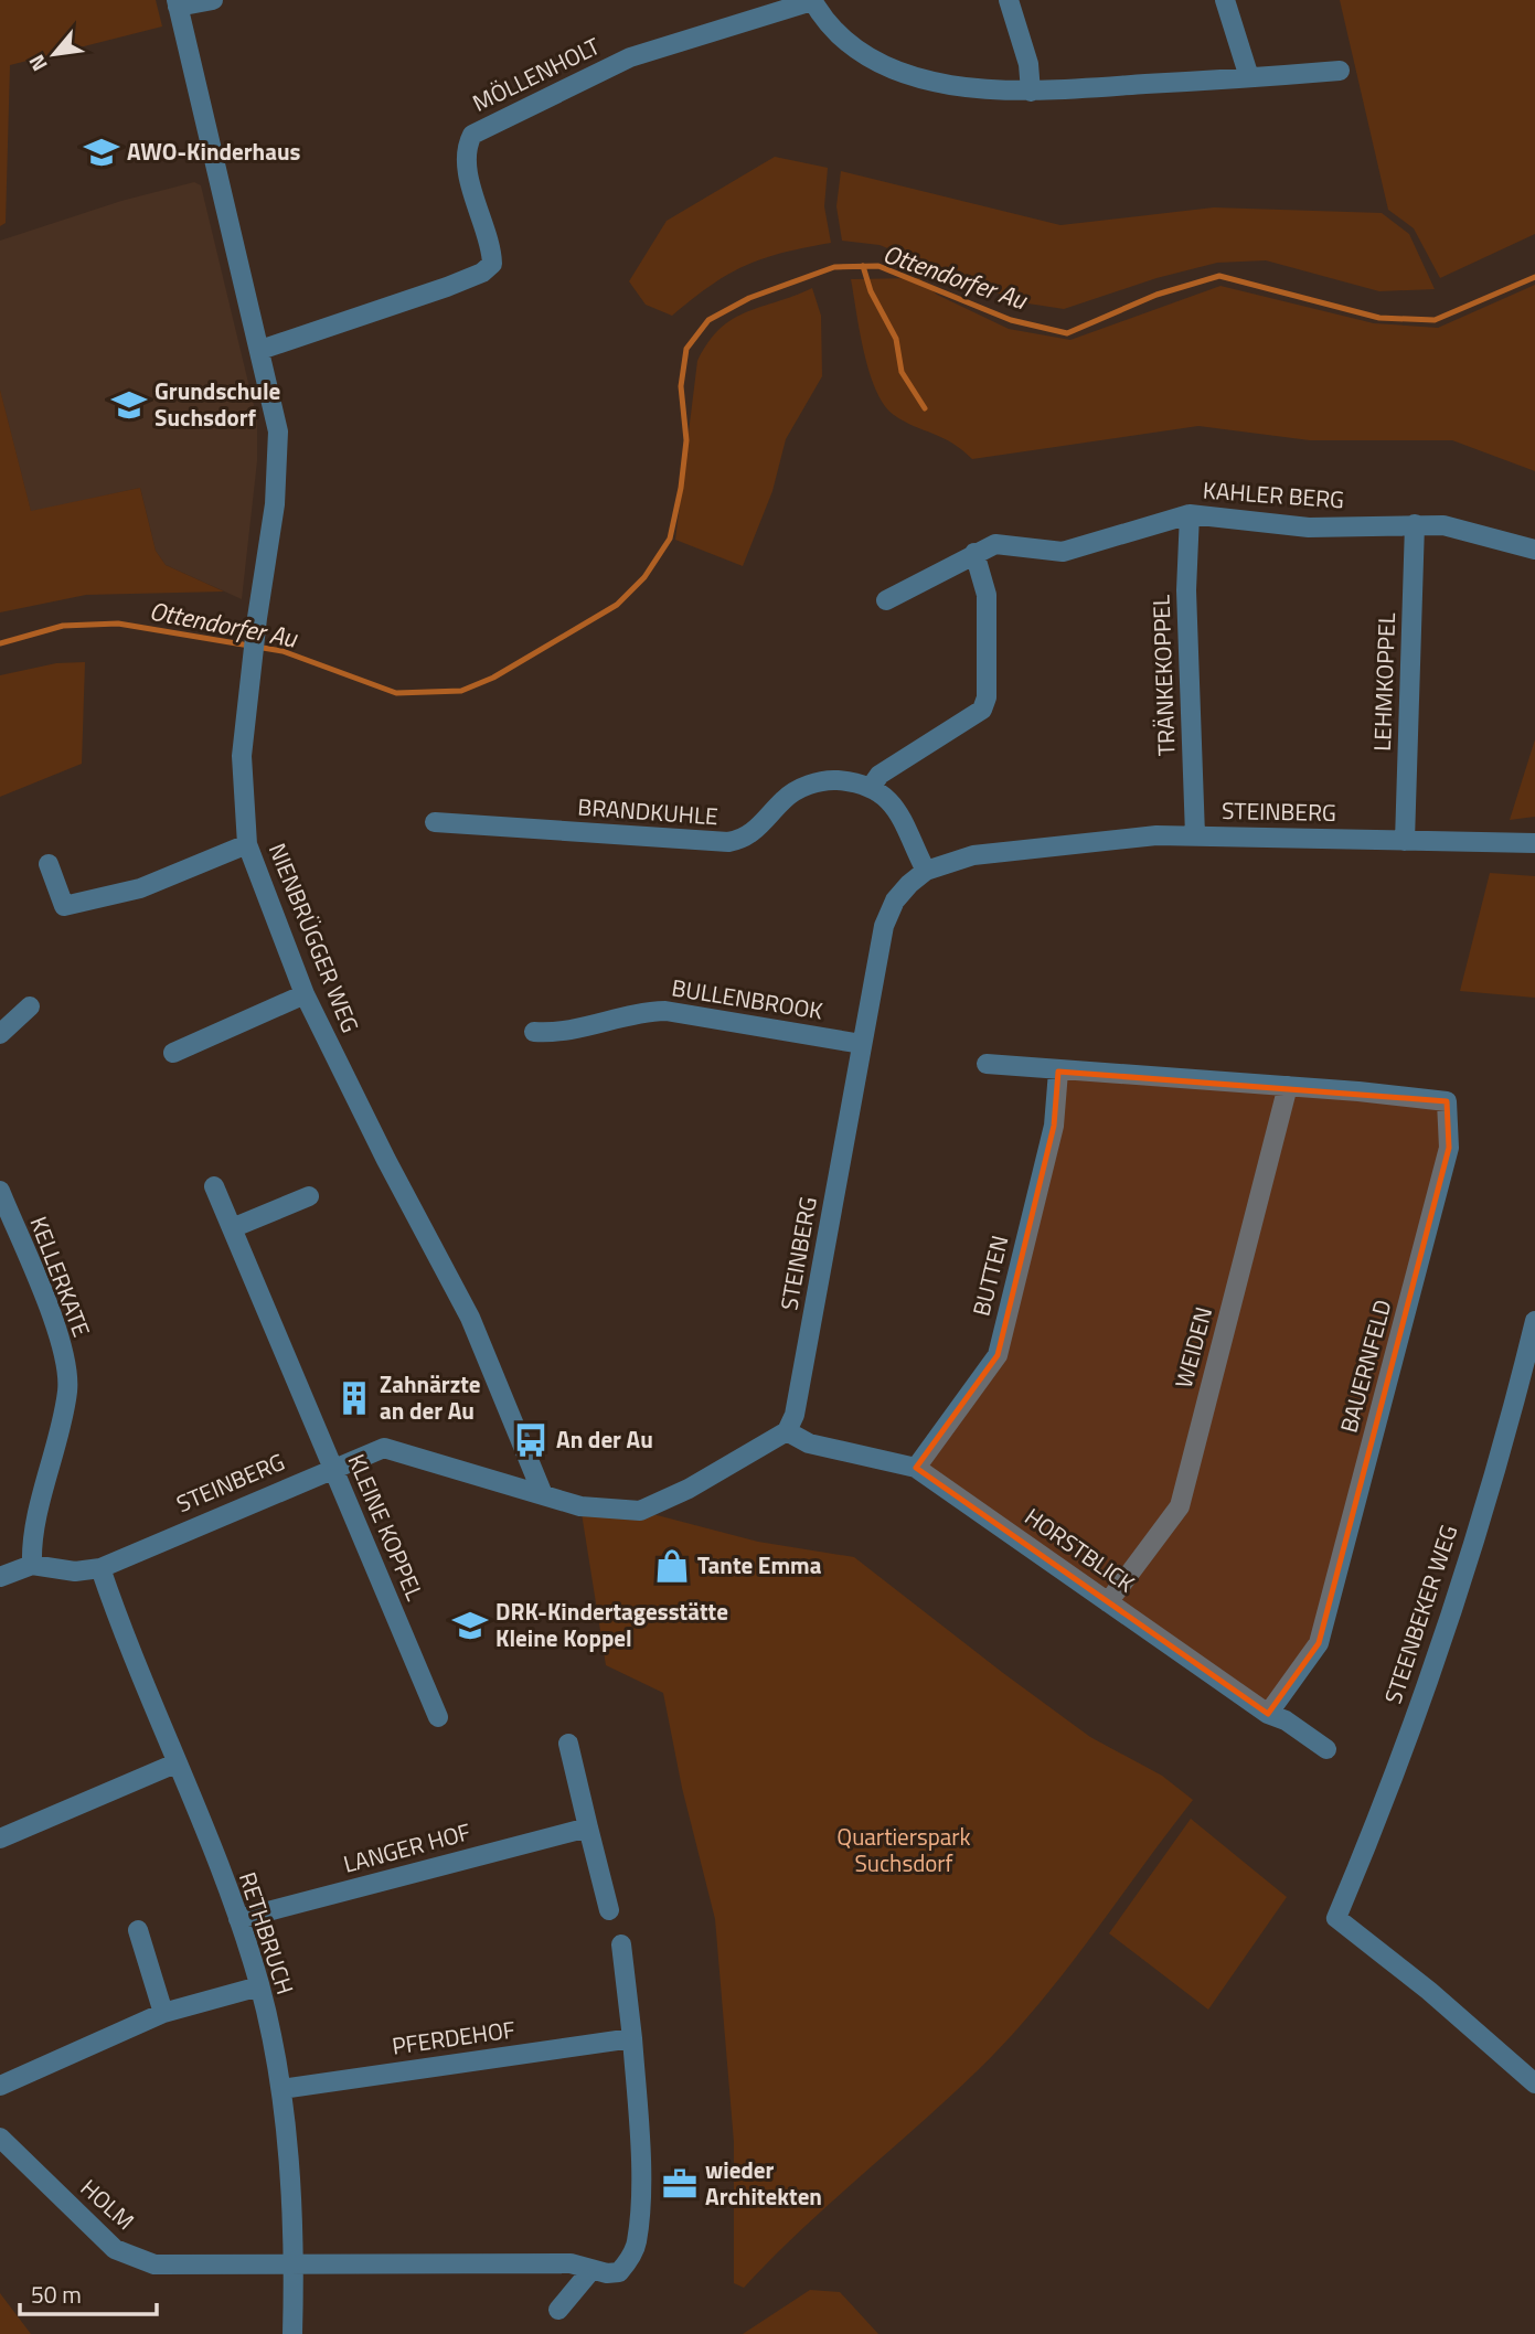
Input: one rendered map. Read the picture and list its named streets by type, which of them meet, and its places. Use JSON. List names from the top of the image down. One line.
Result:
{"streets":{"street":["MÖLLENHOLT","KAHLER BERG","TRÄNKEKOPPEL","LEHMKOPPEL","BRANDKUHLE","STEINBERG","NIENBRÜGGER WEG","BULLENBROOK","BUTTEN","KELLERKATE","WEIDEN","BAUERNFELD","KLEINE KOPPEL","HORSTBLICK","STEENBEKER WEG","LANGER HOF","RETHBRUCH","PFERDEHOF","HOLM"]},"crossings":[["MÖLLENHOLT","NIENBRÜGGER WEG"],["KAHLER BERG","TRÄNKEKOPPEL"],["KAHLER BERG","LEHMKOPPEL"],["TRÄNKEKOPPEL","STEINBERG"],["LEHMKOPPEL","STEINBERG"],["STEINBERG","NIENBRÜGGER WEG"],["STEINBERG","BULLENBROOK"],["STEINBERG","KELLERKATE"],["STEINBERG","KLEINE KOPPEL"],["STEINBERG","HORSTBLICK"],["STEINBERG","RETHBRUCH"],["BUTTEN","HORSTBLICK"],["WEIDEN","BAUERNFELD"],["WEIDEN","HORSTBLICK"],["BAUERNFELD","HORSTBLICK"],["LANGER HOF","RETHBRUCH"],["RETHBRUCH","PFERDEHOF"],["RETHBRUCH","HOLM"],["PFERDEHOF","HOLM"]],"water":["Ottendorfer Au"],"parks":["Quartierspark Suchsdorf"],"places":{"school or university":["AWO-Kinderhaus","Grundschule Suchsdorf","DRK-Kindertagesstätte Kleine Koppel"],"building":["Zahnärzte an der Au"],"bus stop":["An der Au"],"shop":["Tante Emma"],"office":["wieder Architekten"]},"scale_bar":"50 m","north":"bottom left"}
